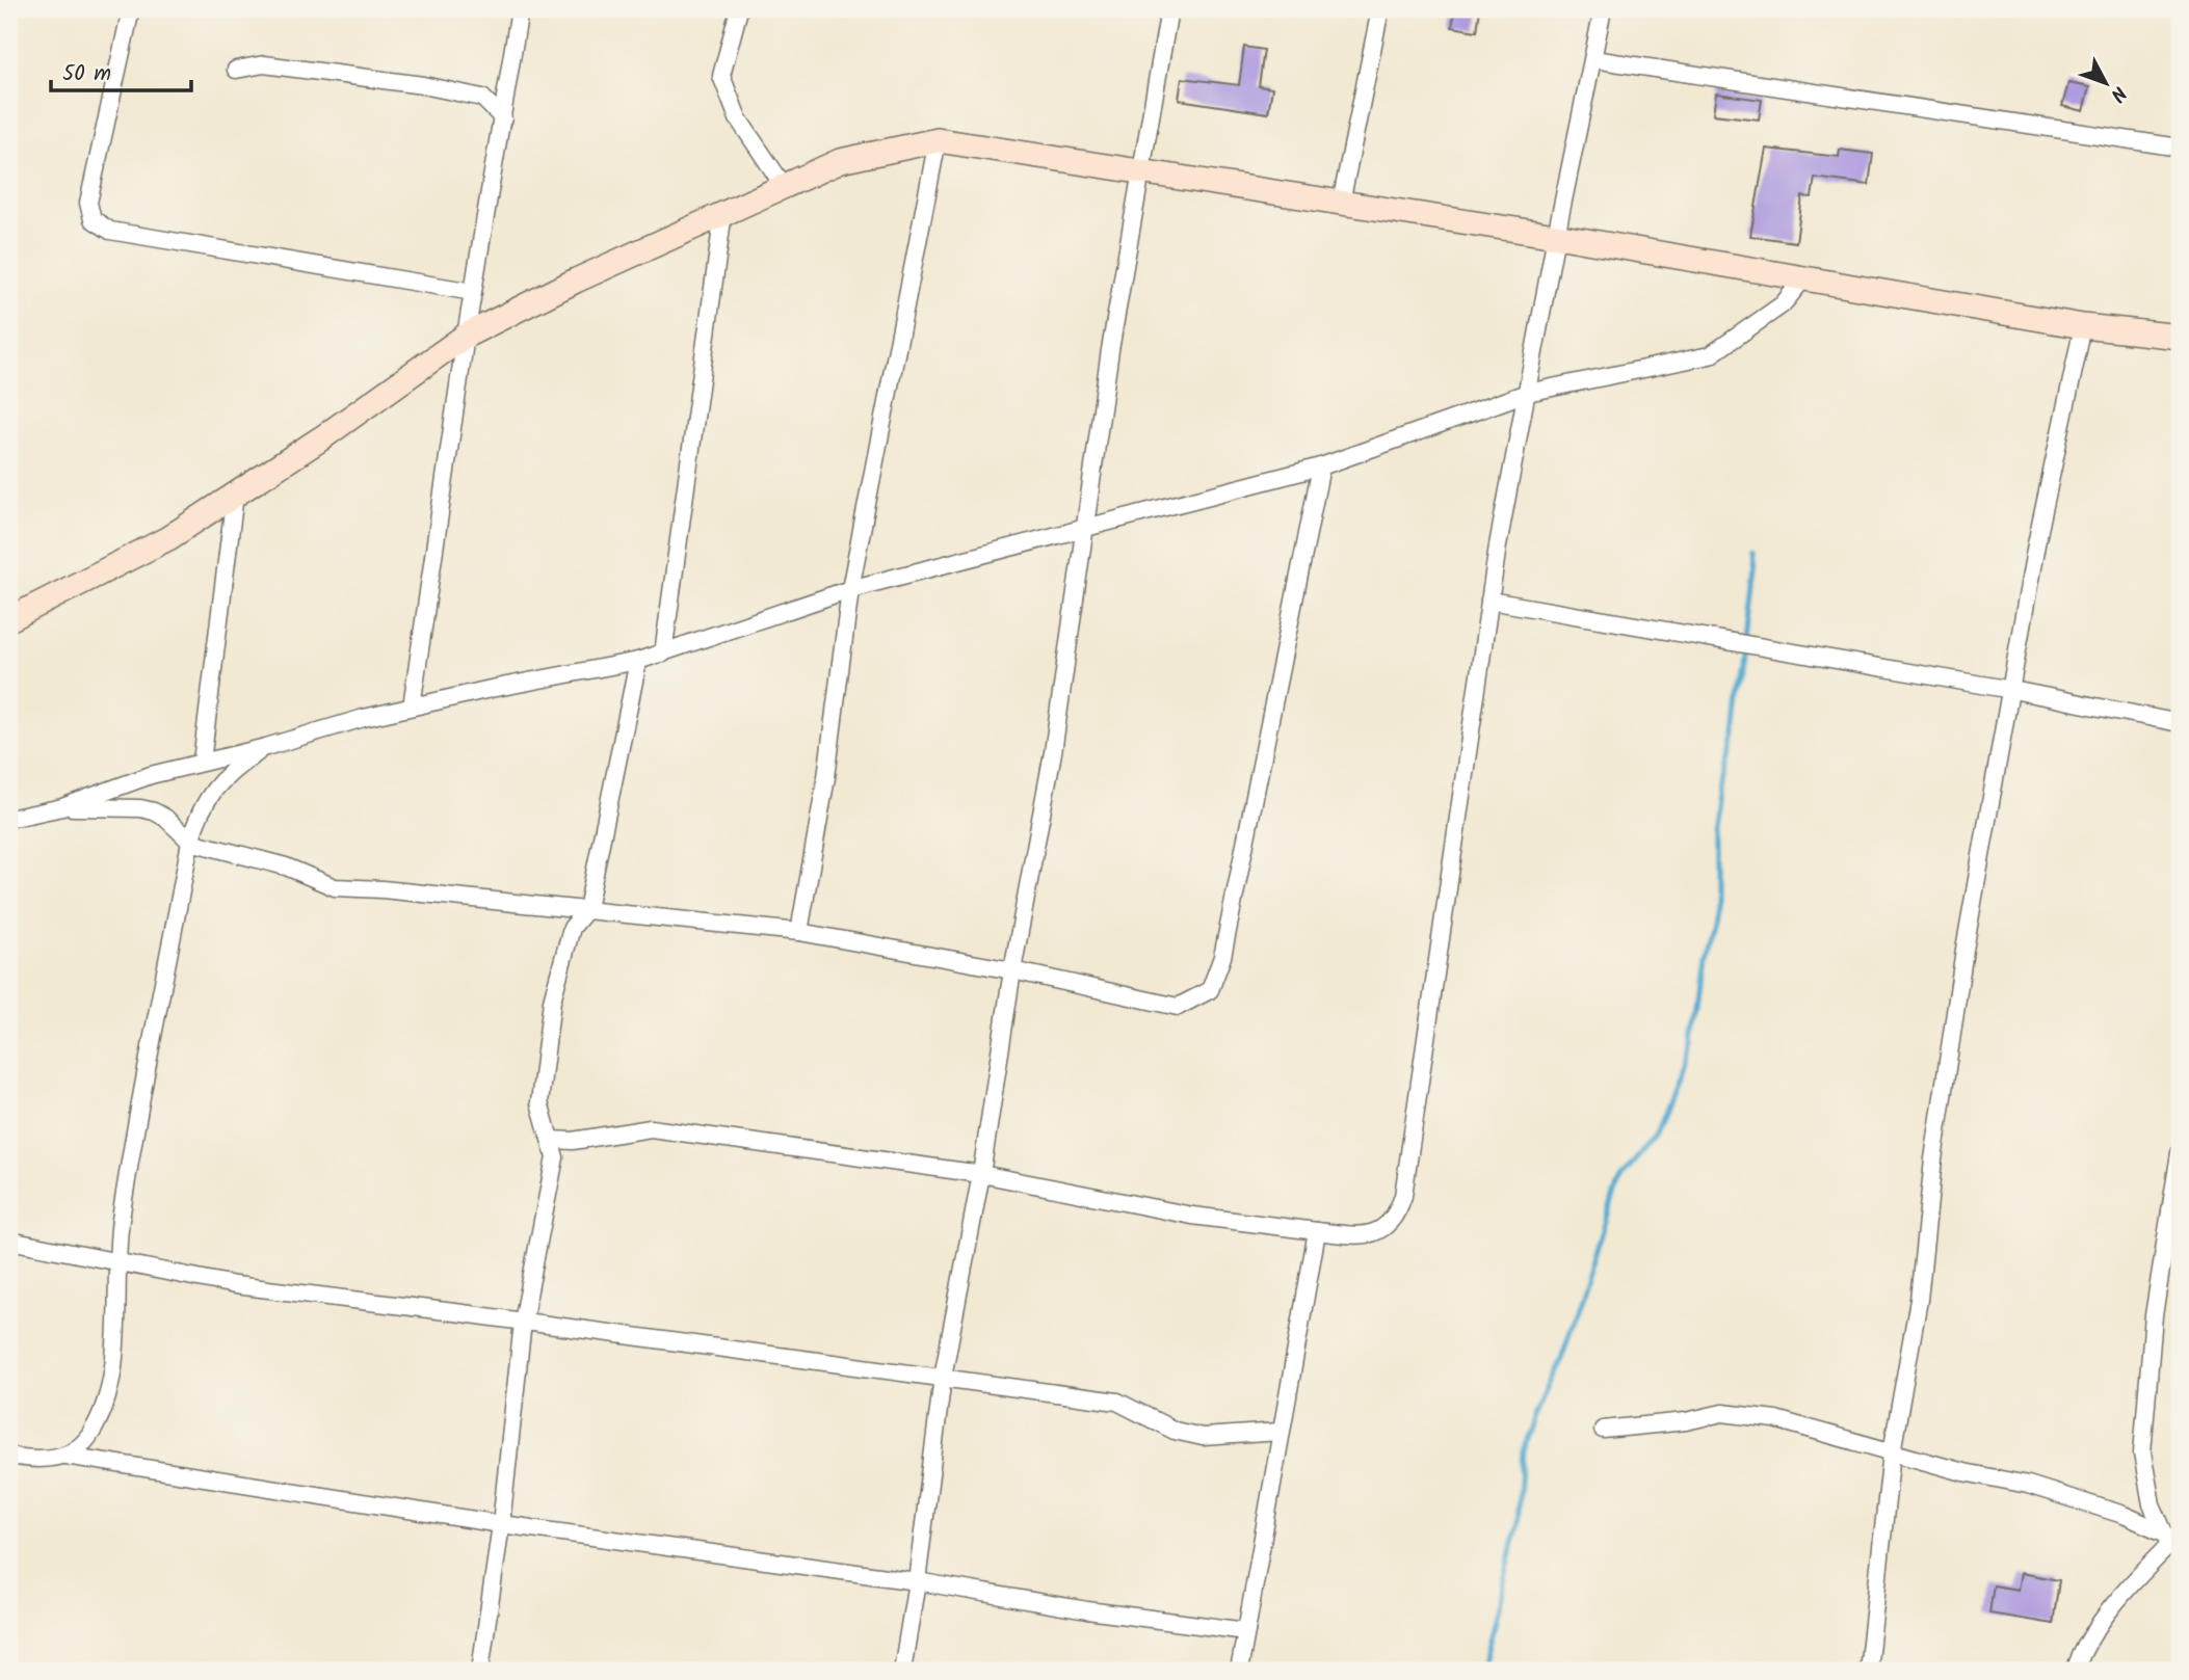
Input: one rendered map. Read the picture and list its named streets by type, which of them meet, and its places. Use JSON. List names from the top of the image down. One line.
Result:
{"scale_bar":"50 m","north":"bottom right"}
